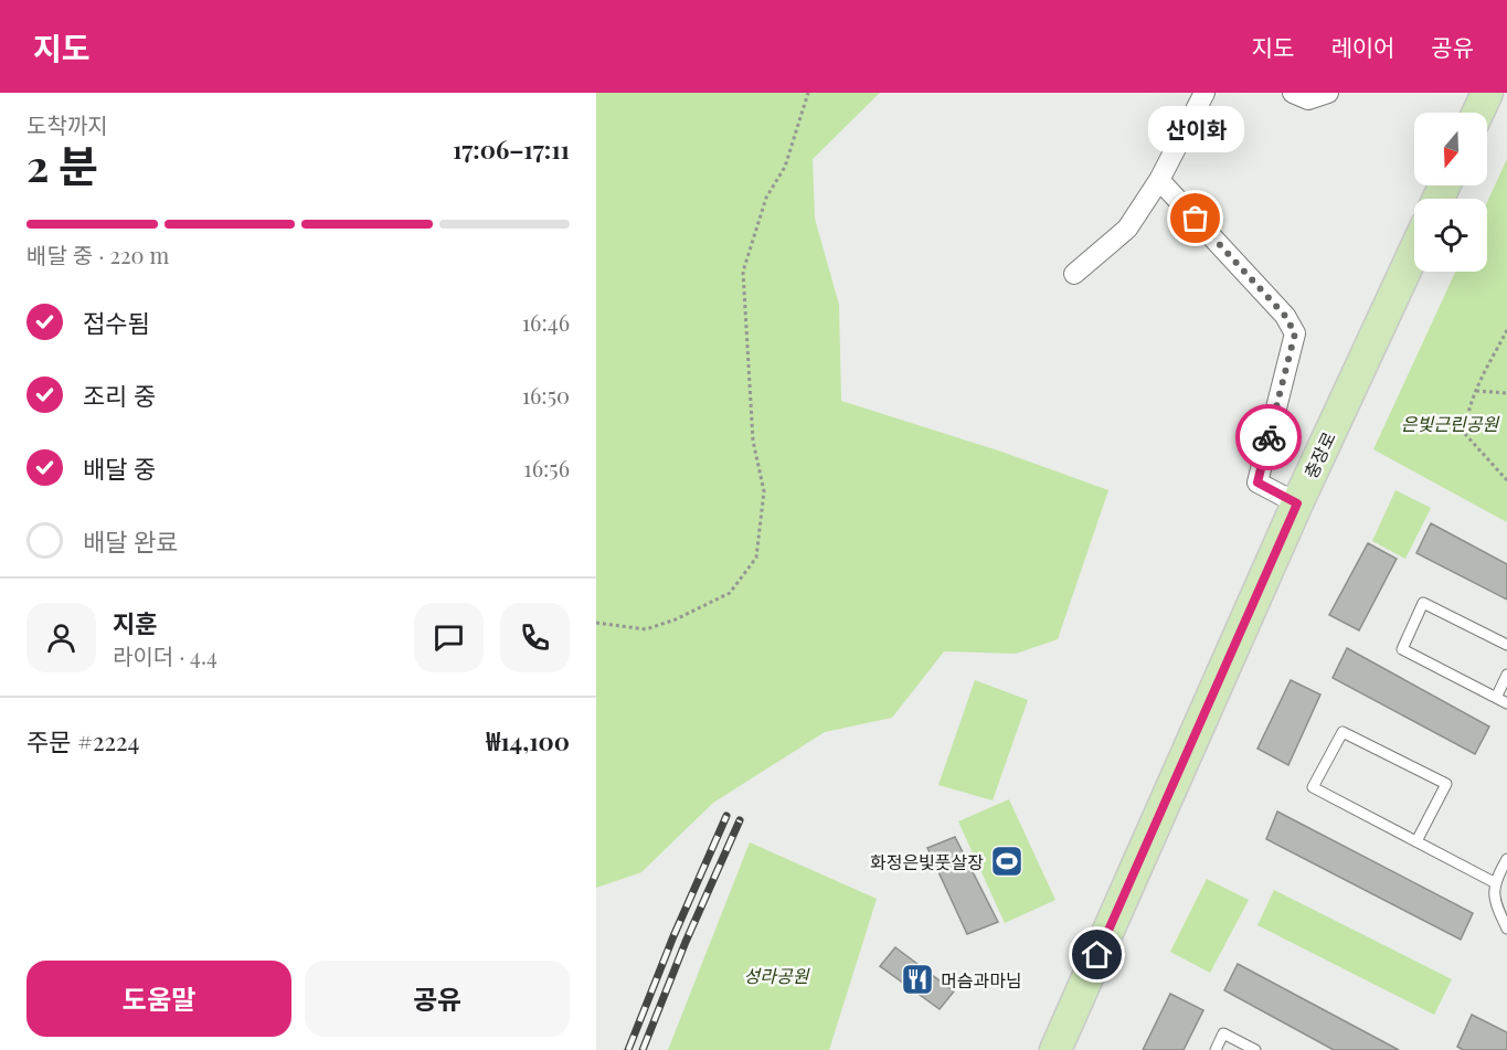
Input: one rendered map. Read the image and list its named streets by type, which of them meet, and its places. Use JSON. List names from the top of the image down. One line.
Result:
{"streets":{"main road":["충장로"]},"parks":["은빛근린공원","성라공원"],"places":{"other":["산이화"],"sports":["화정은빛풋살장"],"restaurant":["머슴과마님"]},"north":"bottom","page":{"header":"지도","nav":["지도","레이어","공유"],"heading":["2 분","도착까지","17:06–17:11"],"panel":["지훈","라이더 · 4.4","주문 #2224","₩14,100"],"bubble":"산이화","bar":"배달 중 · 220 m","list":[["접수됨","16:46"],["조리 중","16:50"],["배달 중","16:56"],"배달 완료"],"buttons":["도움말","공유"]}}
